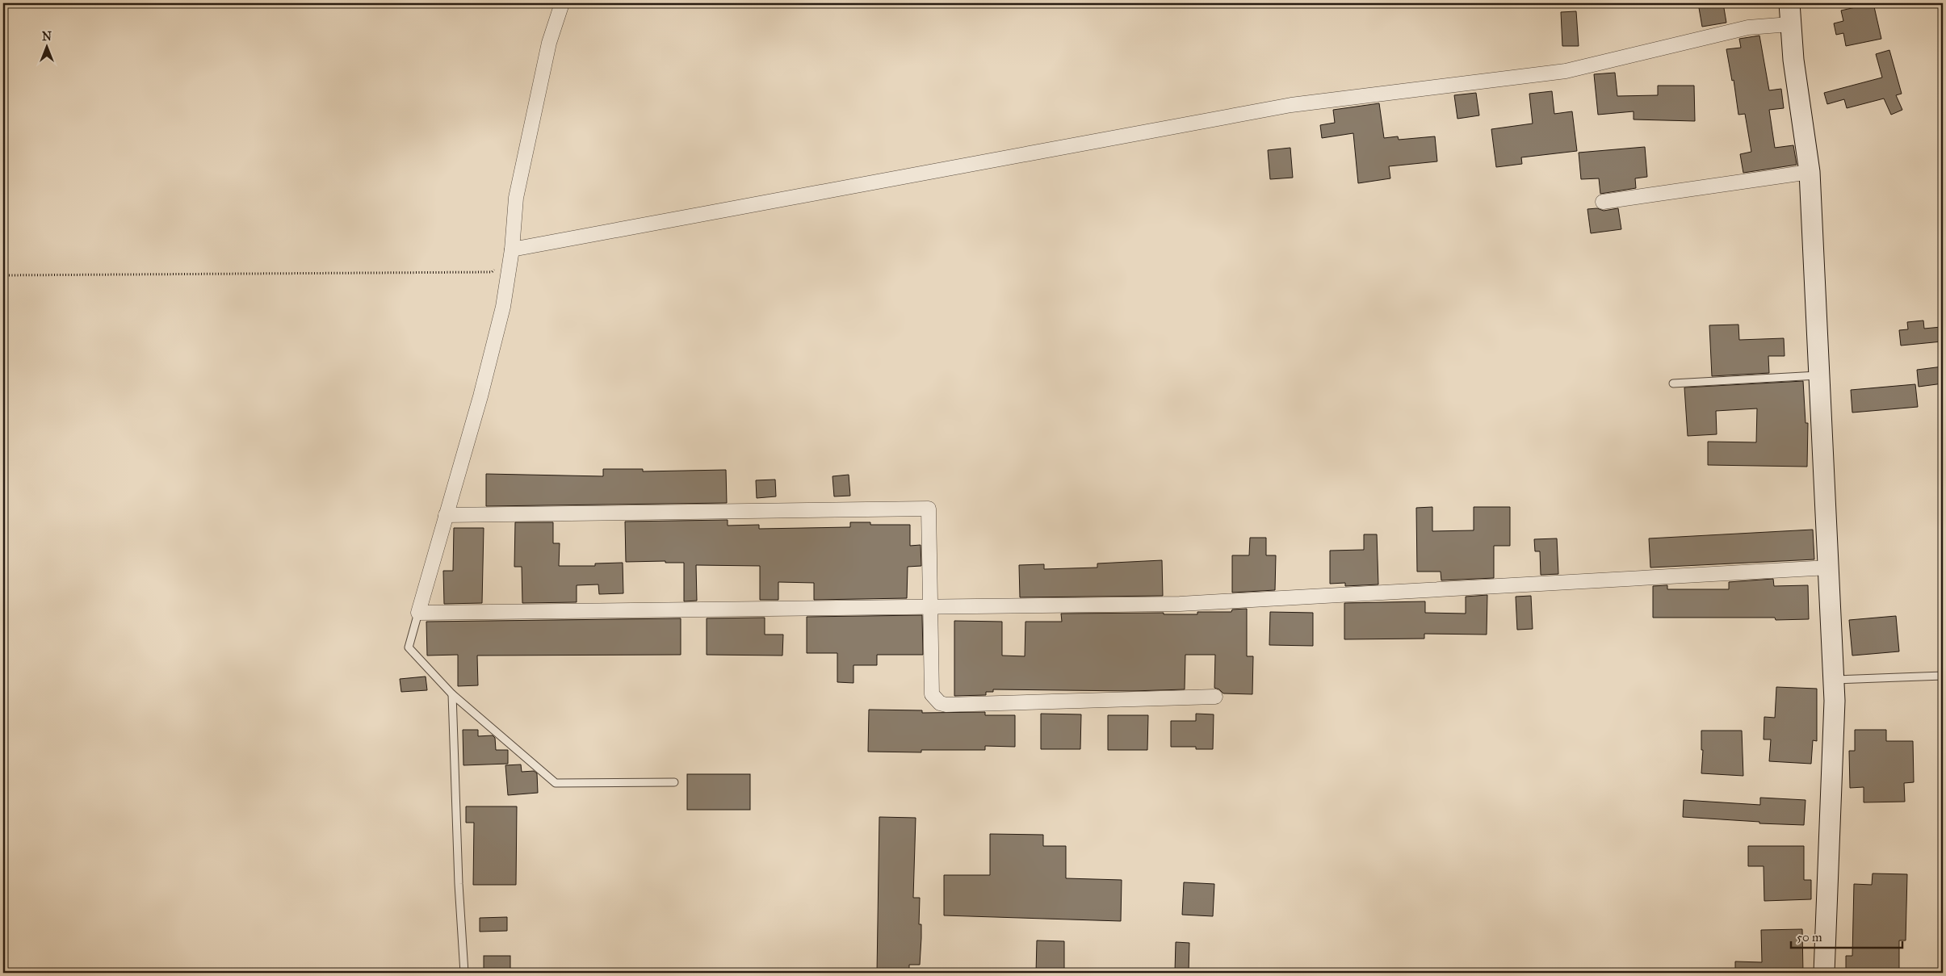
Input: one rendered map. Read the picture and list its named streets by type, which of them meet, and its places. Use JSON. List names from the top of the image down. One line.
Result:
{"scale_bar":"50 m","north":"top"}
